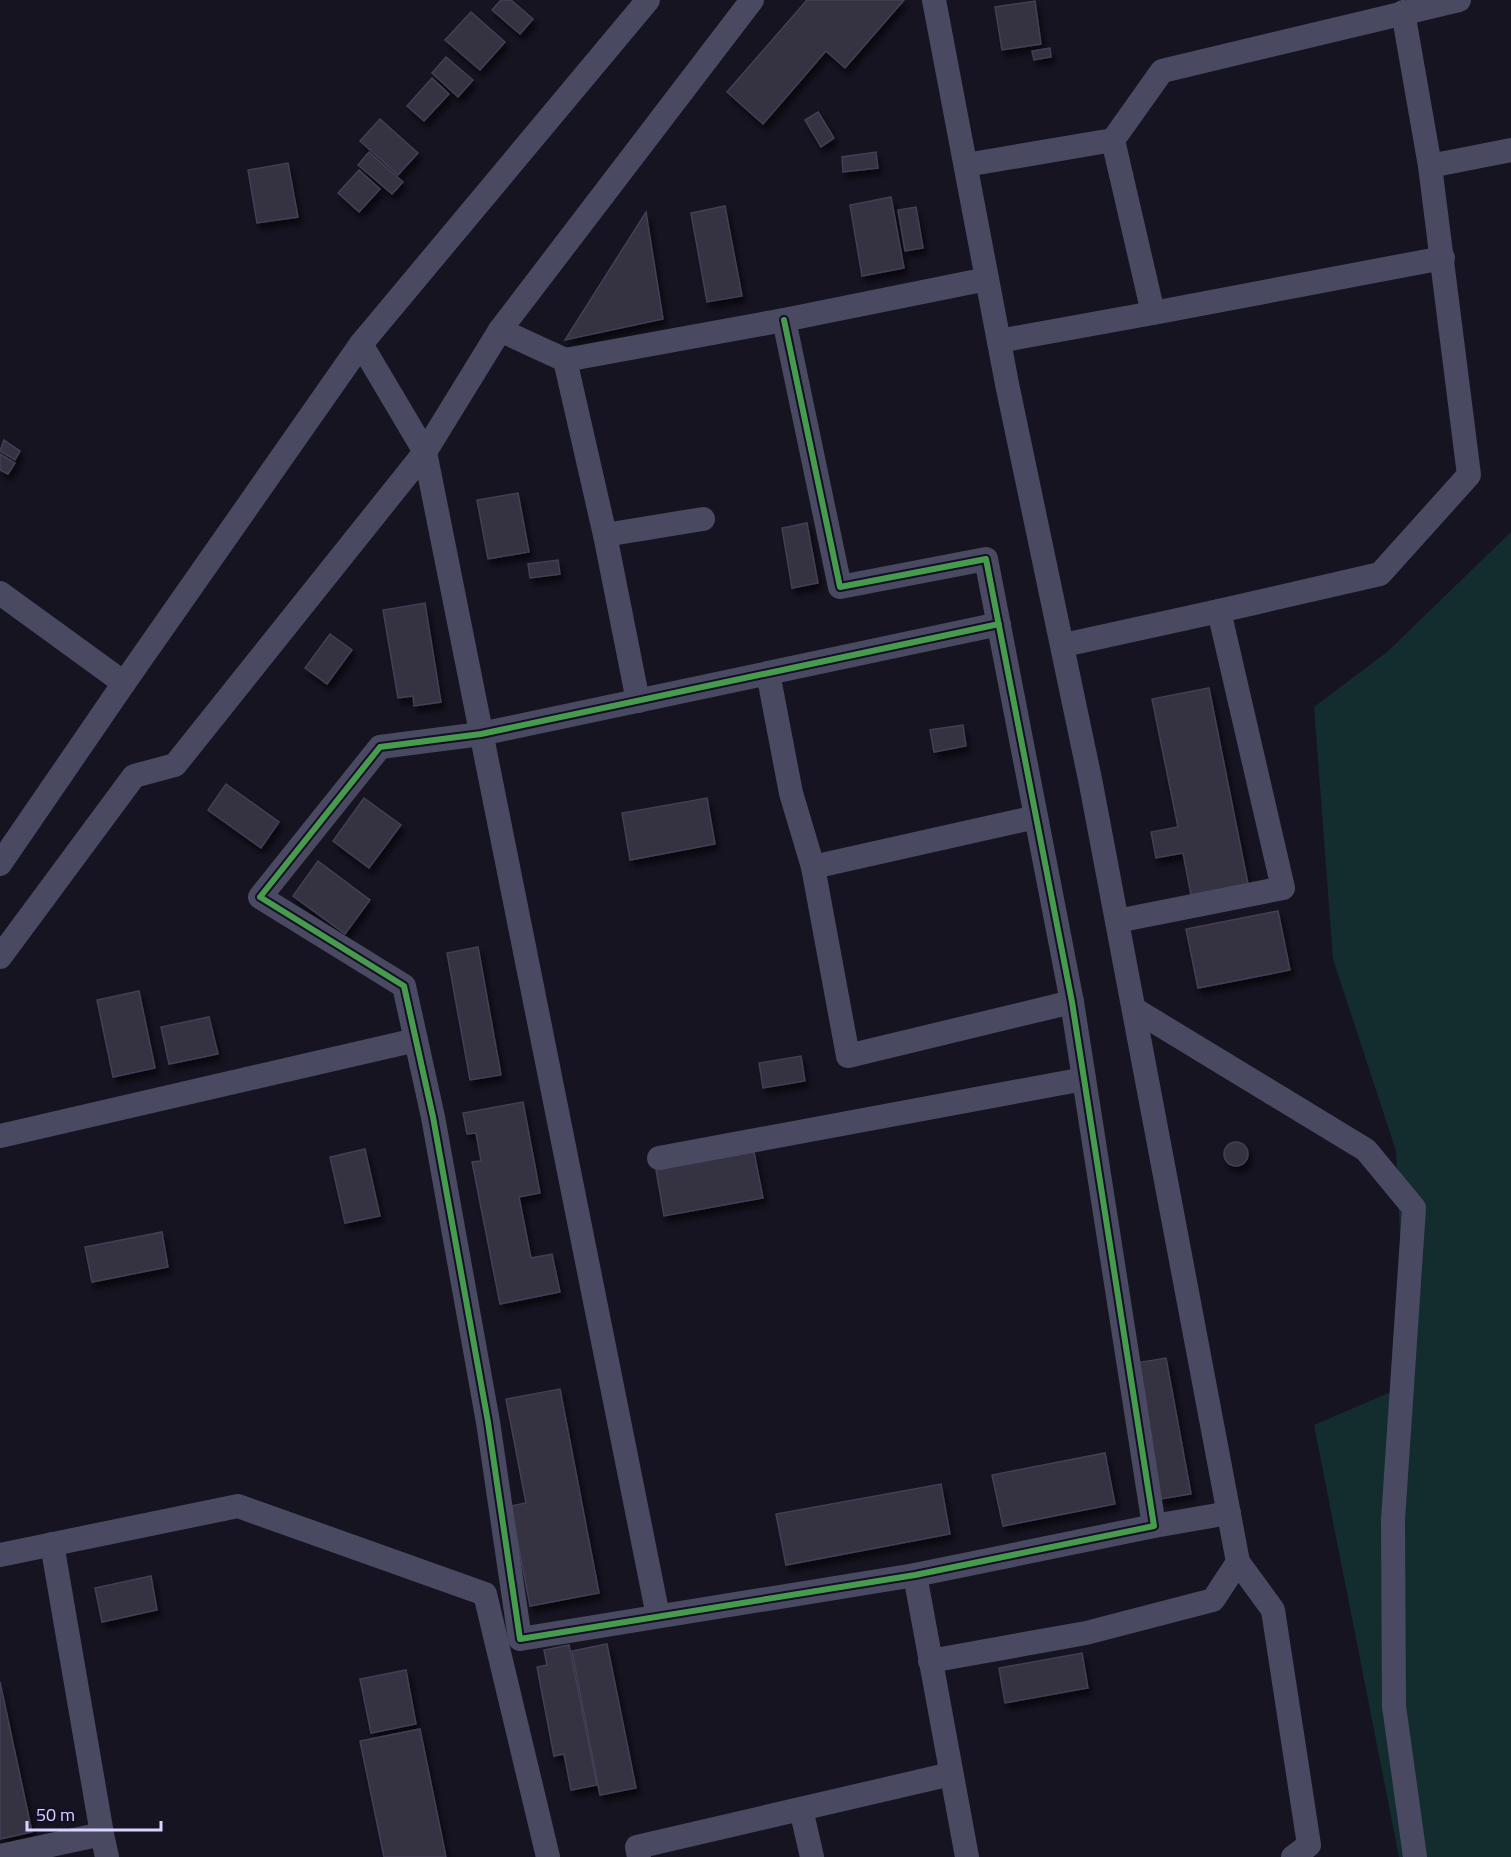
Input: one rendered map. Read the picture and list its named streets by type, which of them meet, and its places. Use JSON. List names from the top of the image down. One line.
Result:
{"scale_bar":"50 m"}
